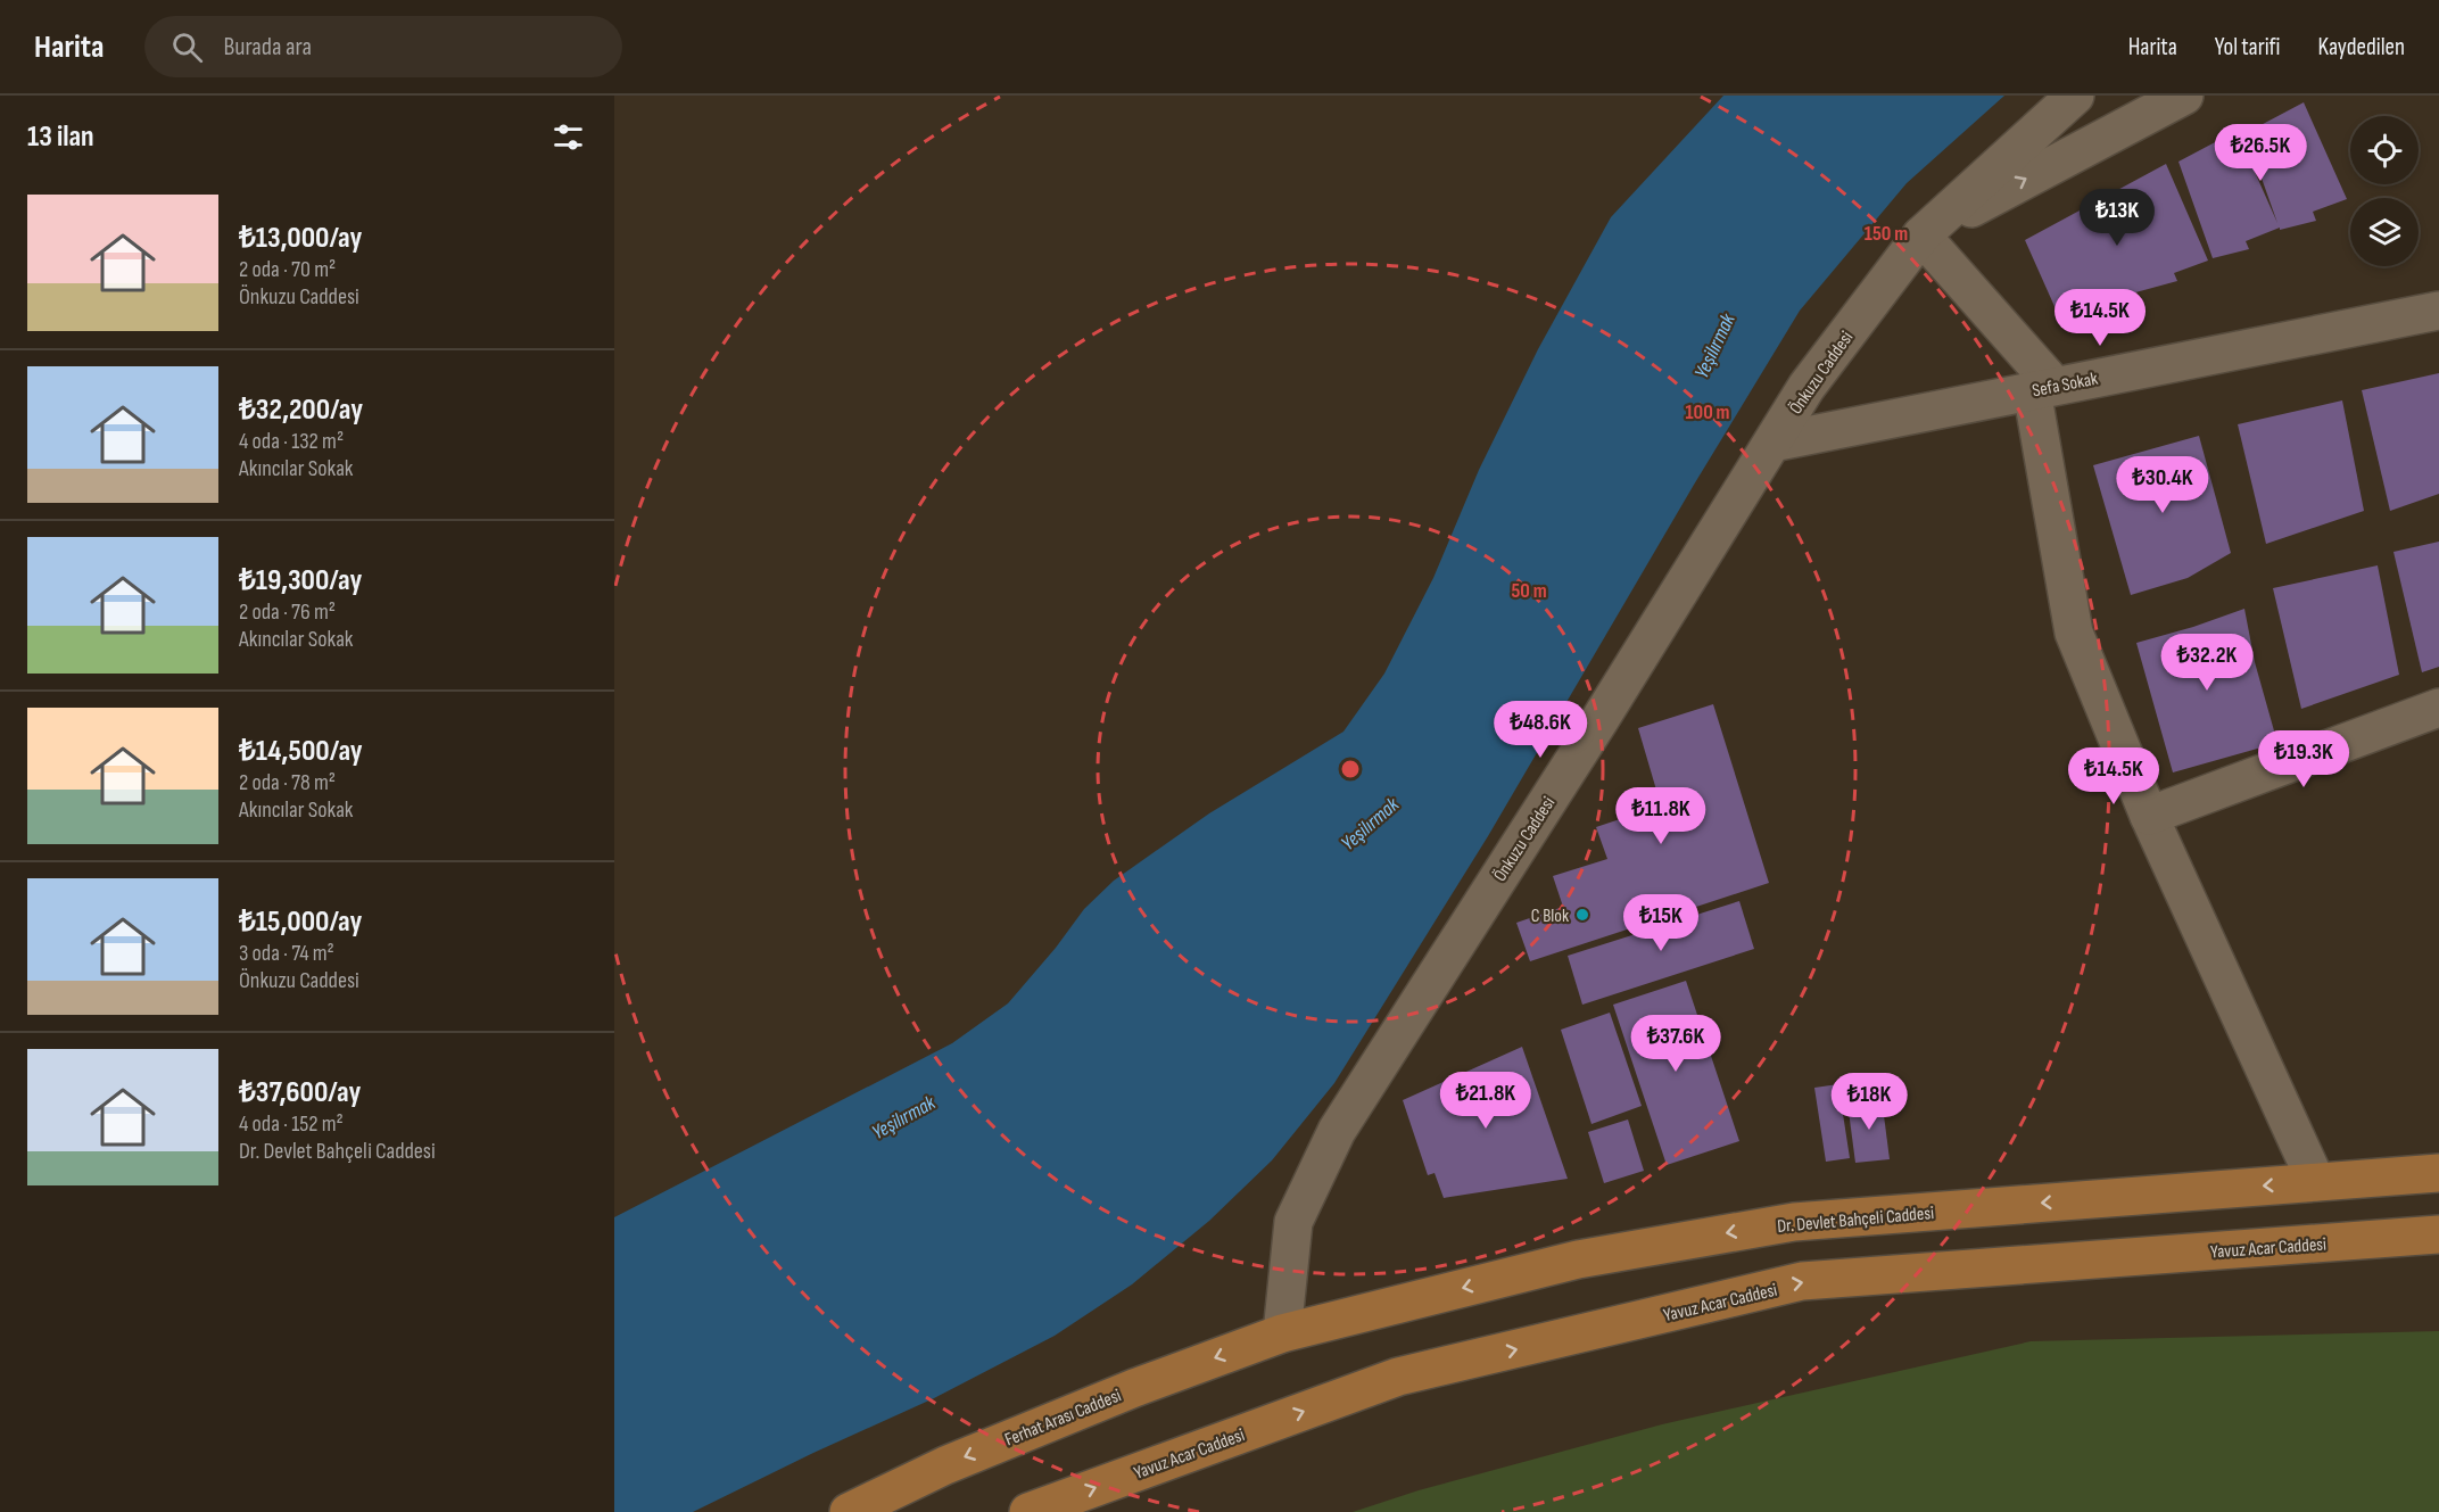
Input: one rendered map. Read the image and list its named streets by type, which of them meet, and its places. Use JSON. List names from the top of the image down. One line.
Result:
{"streets":{"main road":["Dr. Devlet Bahçeli Caddesi","Yavuz Acar Caddesi","Ferhat Arası Caddesi"],"street":["Önkuzu Caddesi","Sefa Sokak"]},"crossings":[["Önkuzu Caddesi","Sefa Sokak"],["Önkuzu Caddesi","Dr. Devlet Bahçeli Caddesi"],["Önkuzu Caddesi","Ferhat Arası Caddesi"],["Dr. Devlet Bahçeli Caddesi","Ferhat Arası Caddesi"]],"one_way":["Dr. Devlet Bahçeli Caddesi","Yavuz Acar Caddesi","Ferhat Arası Caddesi"],"water":["Yeşilırmak"],"places":["C Blok"],"page":{"header":"Harita","search":"Burada ara","nav":["Harita","Yol tarifi","Kaydedilen"],"heading":"13 ilan","price":["₺26.5K","₺13K","₺14.5K","₺30.4K","₺32.2K","₺48.6K","₺19.3K","₺14.5K","₺11.8K","₺15K","₺37.6K","₺21.8K","₺18K"],"list":[{"name":"₺13,000/ay","note":"2 oda · 70 m² · Önkuzu Caddesi"},{"name":"₺32,200/ay","note":"4 oda · 132 m² · Akıncılar Sokak"},{"name":"₺19,300/ay","note":"2 oda · 76 m² · Akıncılar Sokak"},{"name":"₺14,500/ay","note":"2 oda · 78 m² · Akıncılar Sokak"},{"name":"₺15,000/ay","note":"3 oda · 74 m² · Önkuzu Caddesi"},{"name":"₺37,600/ay","note":"4 oda · 152 m² · Dr. Devlet Bahçeli Caddesi"}]},"rings":["150 m","100 m","50 m"]}
